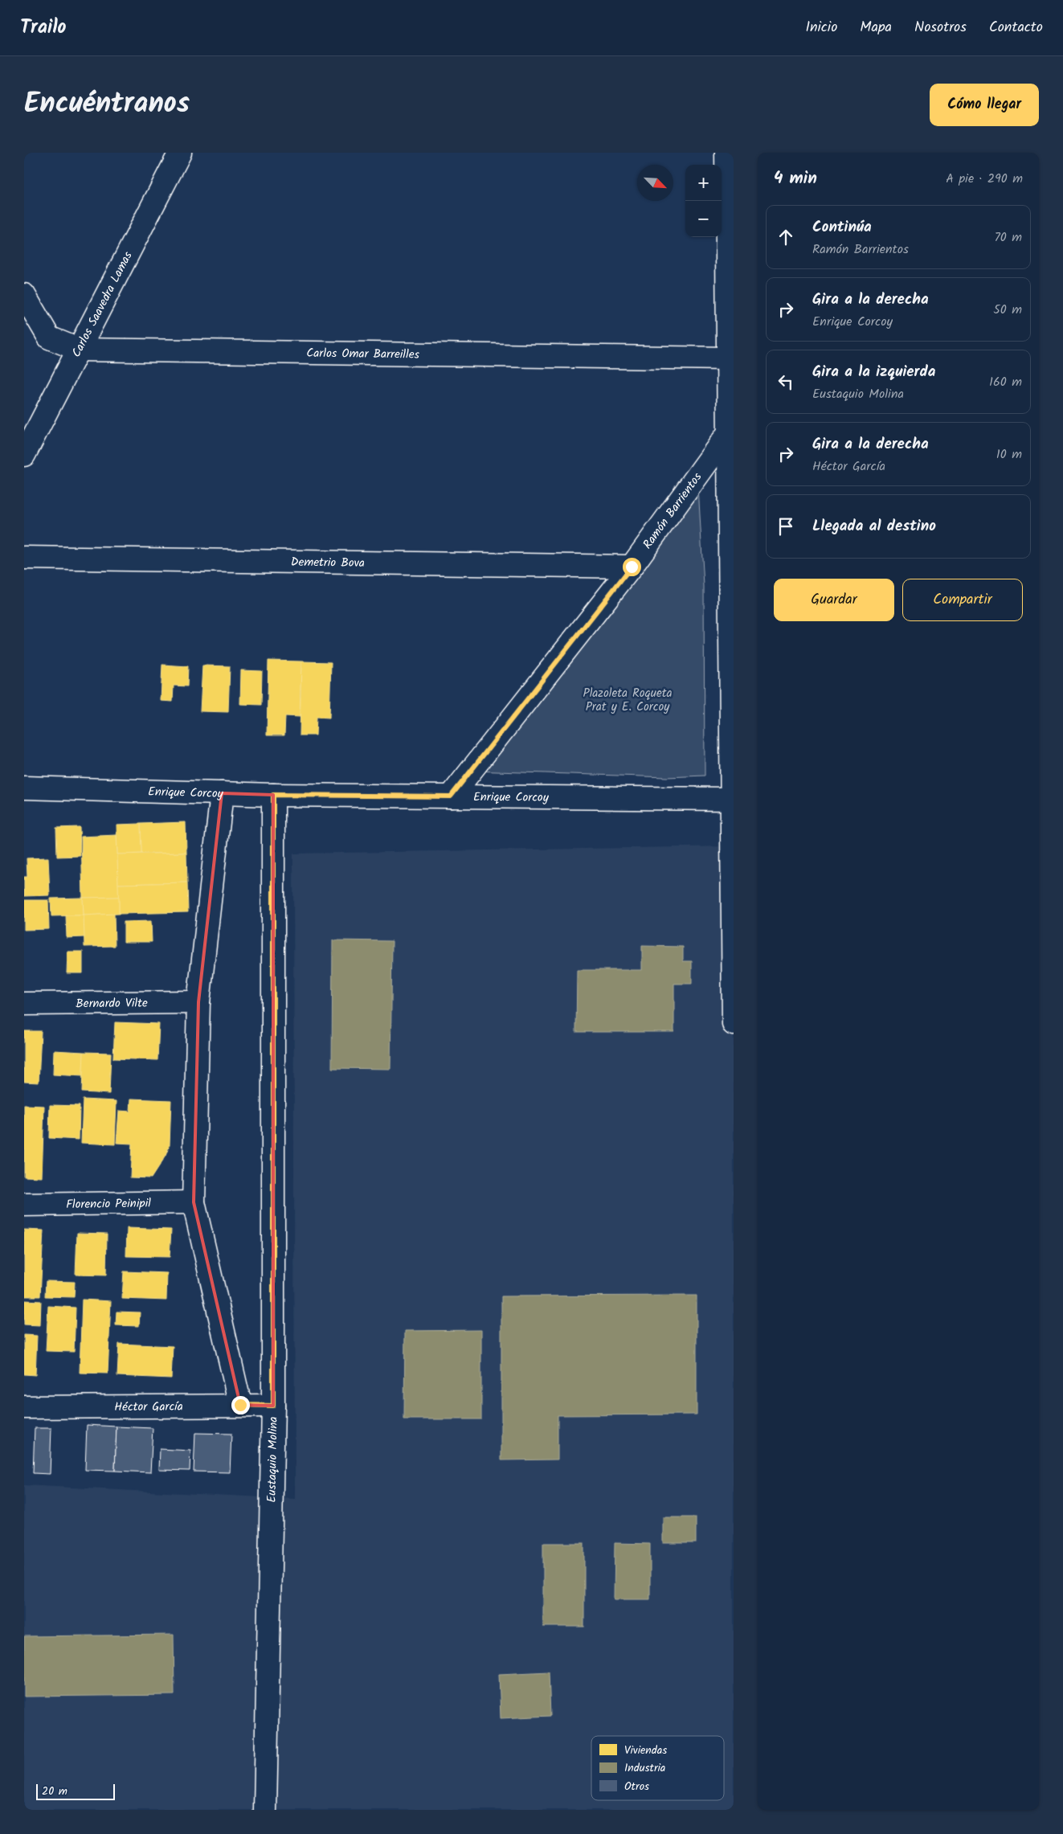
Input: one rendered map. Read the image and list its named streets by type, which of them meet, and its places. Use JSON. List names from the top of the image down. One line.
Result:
{"streets":{"street":["Carlos Saavedra Lamas","Carlos Omar Barreilles","Ramón Barrientos","Demetrio Bova","Enrique Corcoy","Bernardo Vilte","Florencio Peinipil","Héctor García","Eustaquio Molina"]},"crossings":[["Carlos Saavedra Lamas","Carlos Omar Barreilles"],["Ramón Barrientos","Demetrio Bova"],["Ramón Barrientos","Enrique Corcoy"],["Enrique Corcoy","Eustaquio Molina"],["Héctor García","Eustaquio Molina"]],"parks":["Plazoleta Roqueta Prat y E. Corcoy"],"legend":["Viviendas","Industria","Otros"],"scale_bar":"20 m","north":"bottom right","page":{"header":"Trailo","nav":["Inicio","Mapa","Nosotros","Contacto"],"title":"Encuéntranos","buttons":["Cómo llegar",["Guardar","Compartir"]],"heading":["4 min","A pie · 290 m"],"map_buttons":["+","−"],"list":[["Continúa","Ramón Barrientos","70 m"],["Gira a la derecha","Enrique Corcoy","50 m"],["Gira a la izquierda","Eustaquio Molina","160 m"],["Gira a la derecha","Héctor García","10 m"],"Llegada al destino"],"scale":"20 m"}}
